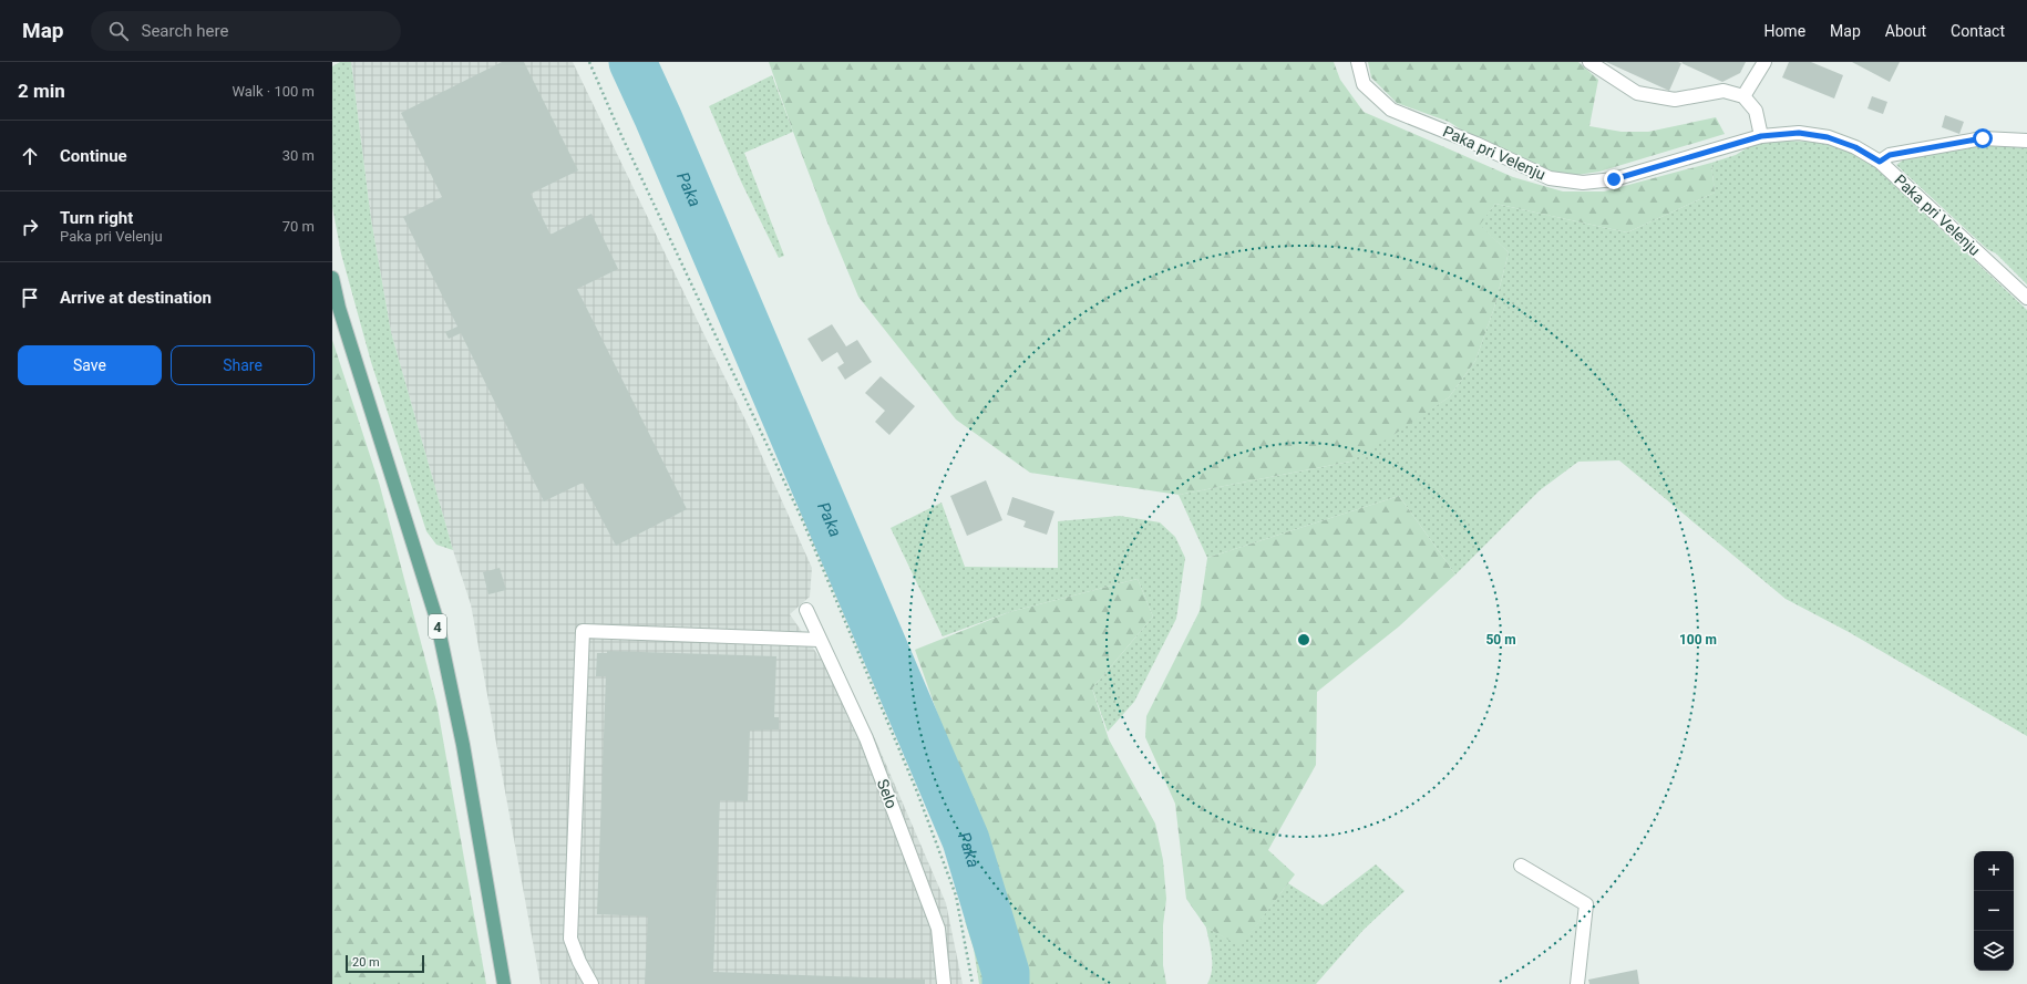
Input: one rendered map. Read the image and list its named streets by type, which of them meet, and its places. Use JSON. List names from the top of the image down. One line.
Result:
{"streets":{"main road":["4"],"street":["Paka pri Velenju","Selo"]},"water":["Paka"],"scale_bar":"20 m","page":{"header":"Map","search":"Search here","nav":["Home","Map","About","Contact"],"heading":["2 min","Walk · 100 m"],"list":[["Continue","30 m"],["Turn right","Paka pri Velenju","70 m"],"Arrive at destination"],"buttons":["Save","Share"],"map_buttons":["+","−"],"scale":"20 m"},"rings":["50 m","100 m"]}
